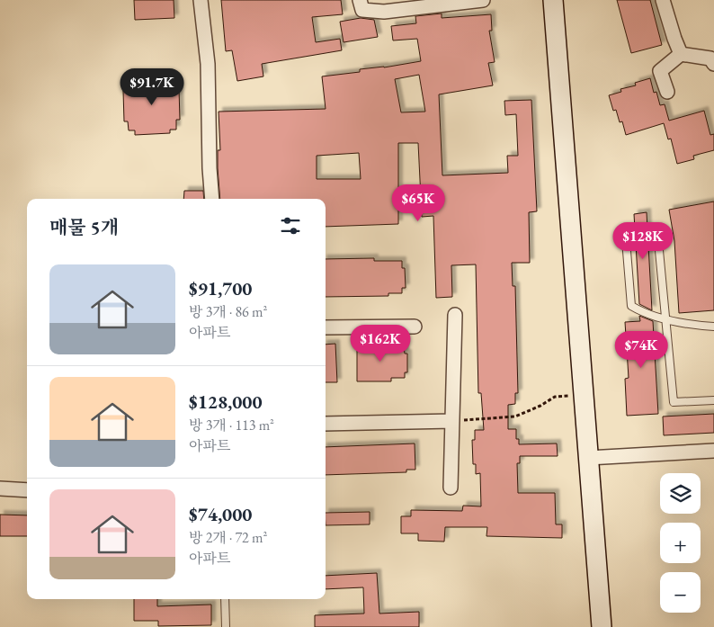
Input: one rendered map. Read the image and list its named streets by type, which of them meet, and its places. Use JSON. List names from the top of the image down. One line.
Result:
{"page":{"price":["$91.7K","$65K","$128K","$162K","$74K"],"heading":"매물 5개","list":[{"name":"$91,700","note":"방 3개 · 86 m² · 아파트"},{"name":"$128,000","note":"방 3개 · 113 m² · 아파트"},{"name":"$74,000","note":"방 2개 · 72 m² · 아파트"}],"map_buttons":["+","−"]}}
